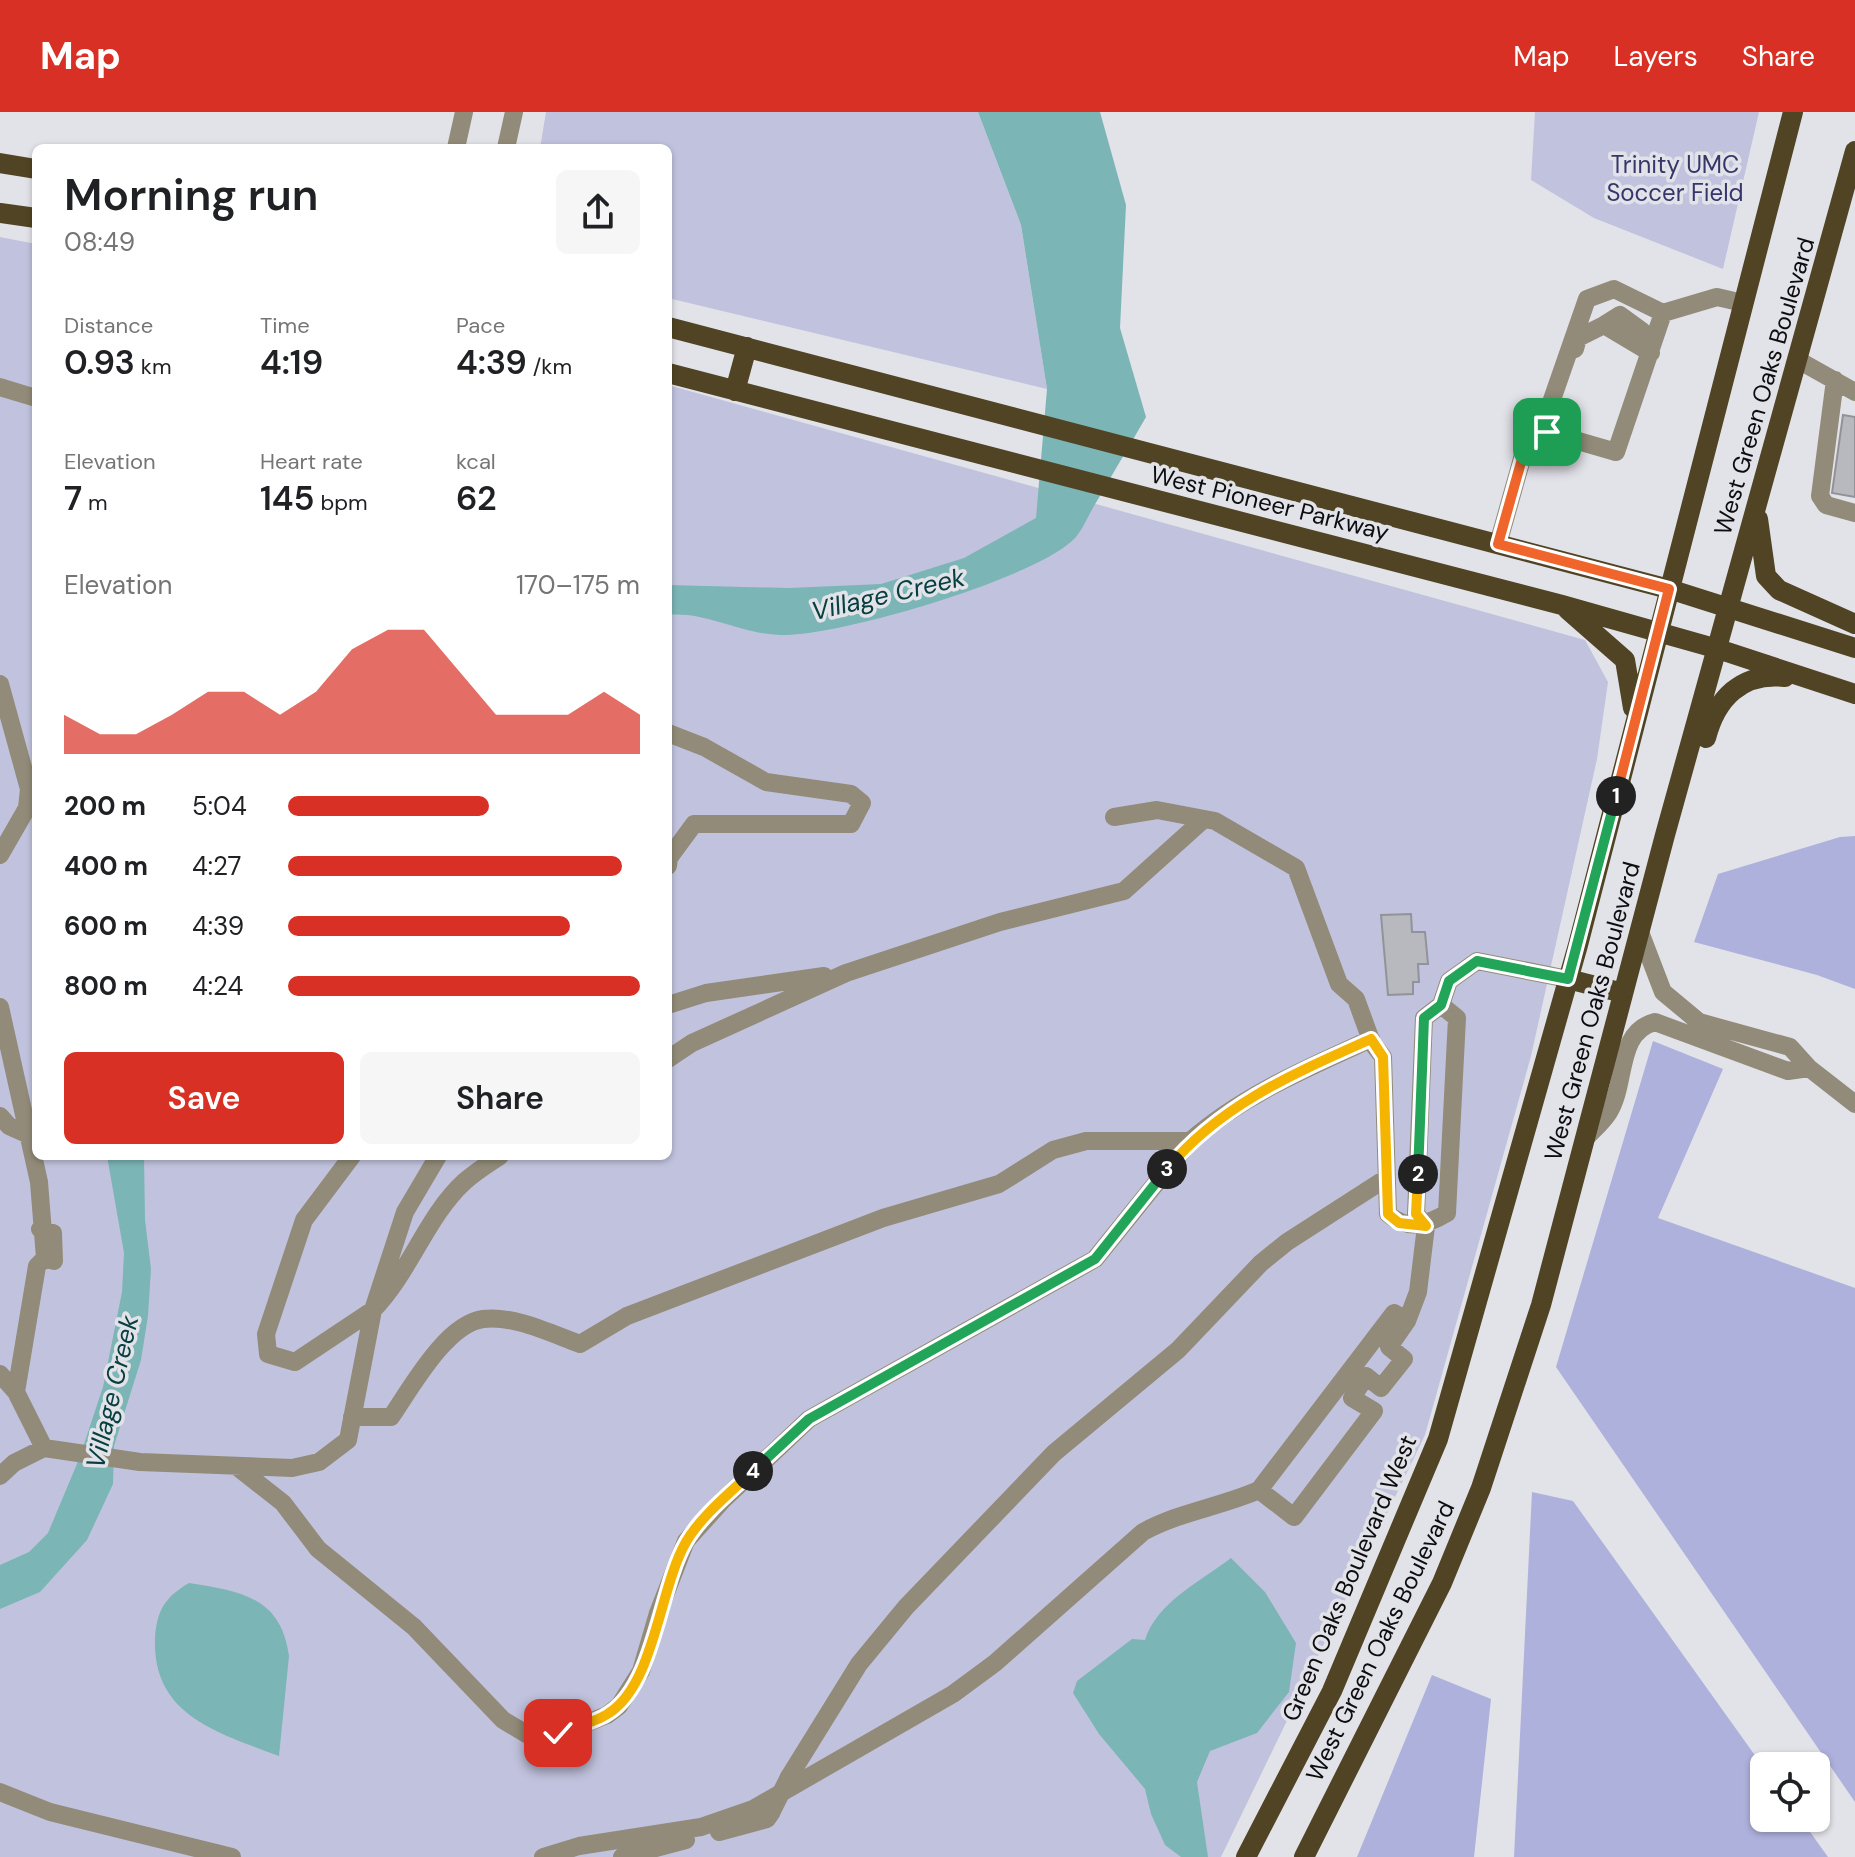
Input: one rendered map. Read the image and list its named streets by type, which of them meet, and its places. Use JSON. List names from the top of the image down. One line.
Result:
{"streets":{"main road":["West Green Oaks Boulevard","West Pioneer Parkway","Green Oaks Boulevard West"]},"crossings":[["West Green Oaks Boulevard","West Pioneer Parkway"],["West Green Oaks Boulevard","Green Oaks Boulevard West"]],"water":["Village Creek"],"parks":["Trinity UMC Soccer Field"],"page":{"header":"Map","nav":["Map","Layers","Share"],"heading":["Morning run","08:49"],"stats":[["Distance","0.93 km"],["Time","4:19"],["Pace","4:39 /km"],["Elevation","7 m"],["Heart rate","145 bpm"],["kcal","62"]],"chart":["Elevation","170–175 m"],"pins":["1","3","2","4"],"list":[{"name":"200 m","note":"5:04"},{"name":"400 m","note":"4:27"},{"name":"600 m","note":"4:39"},{"name":"800 m","note":"4:24"}],"buttons":["Save","Share"]}}
